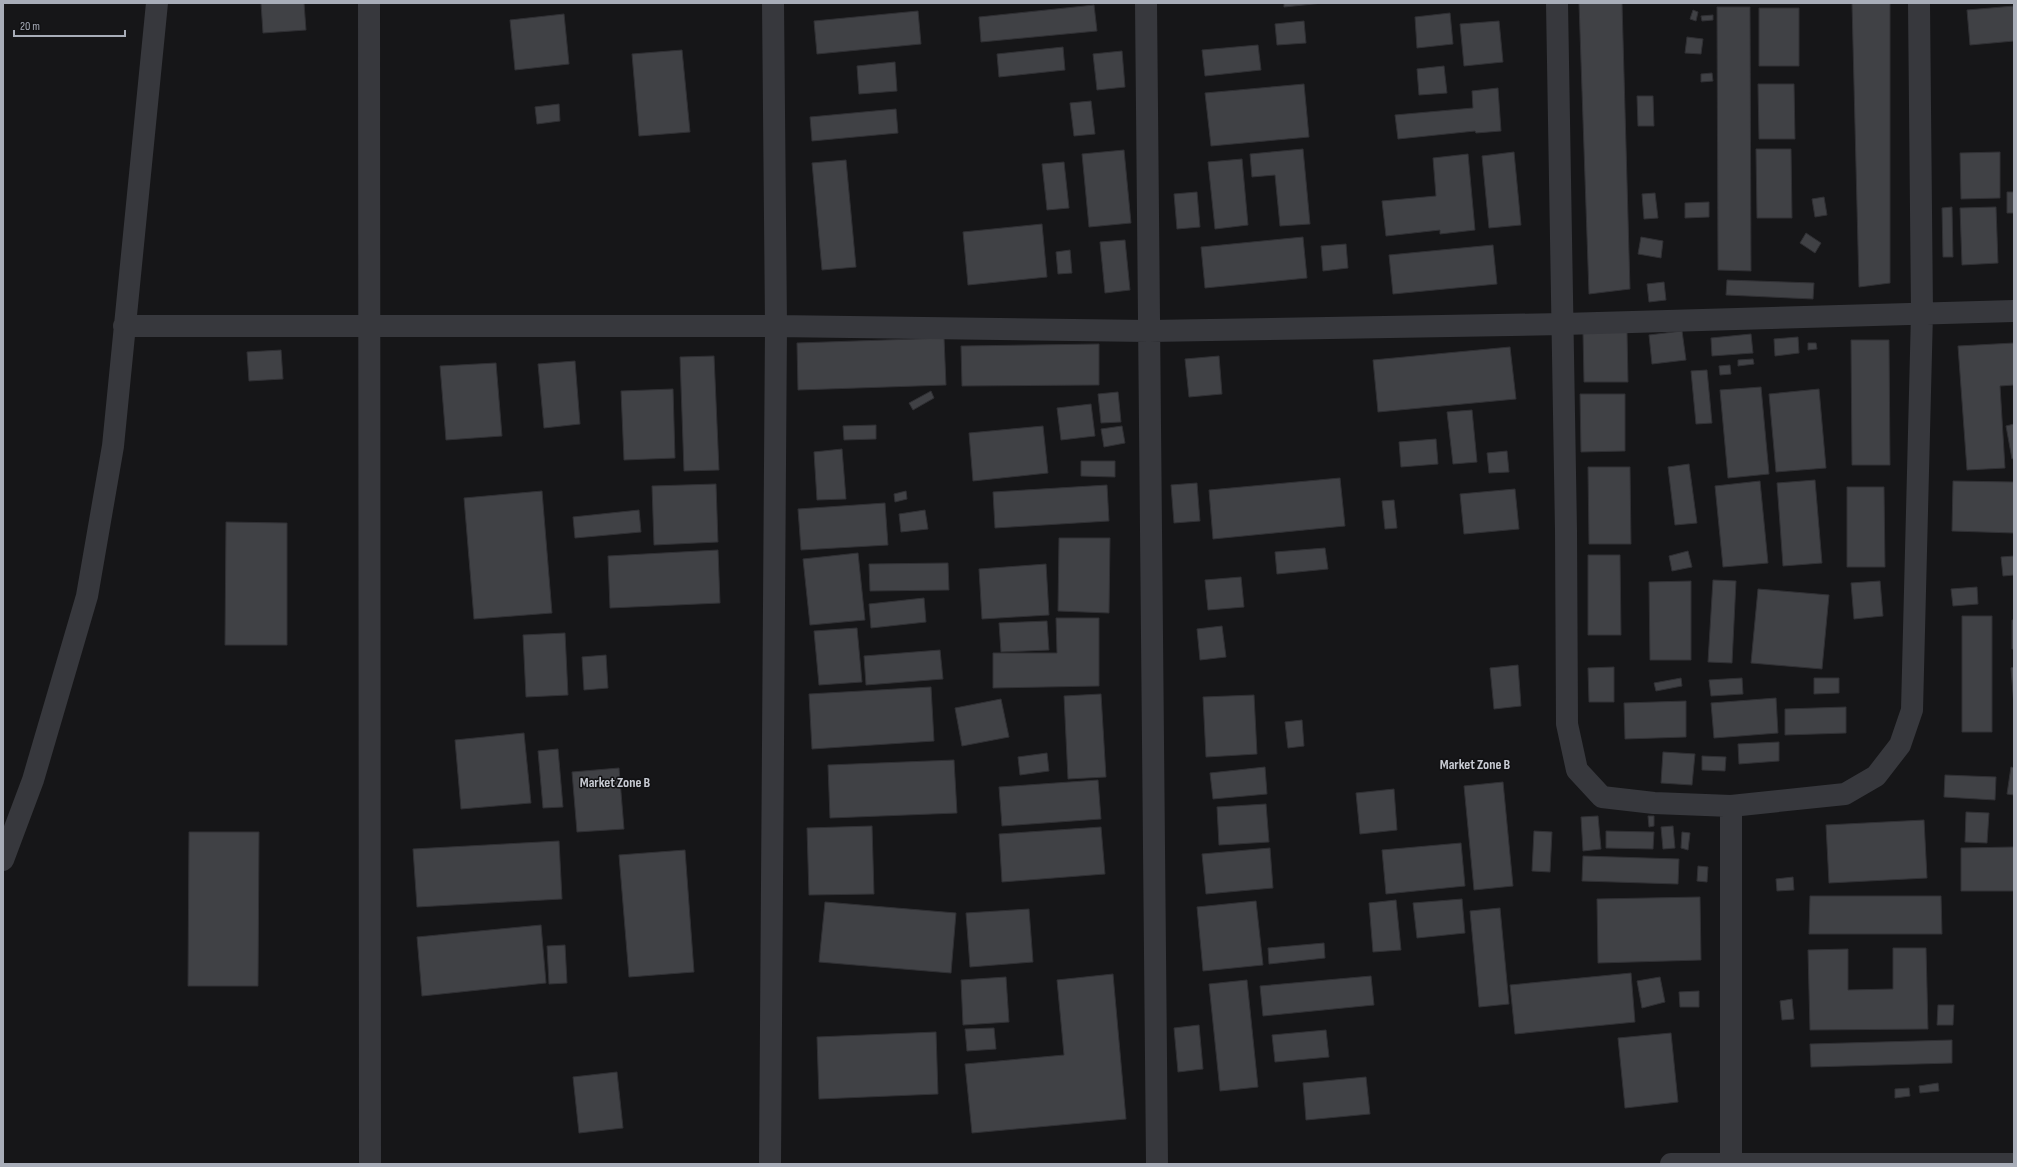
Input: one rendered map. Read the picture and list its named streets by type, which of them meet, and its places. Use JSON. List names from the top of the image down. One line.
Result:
{"districts":["Market Zone B","Market Zone B"],"scale_bar":"20 m"}
